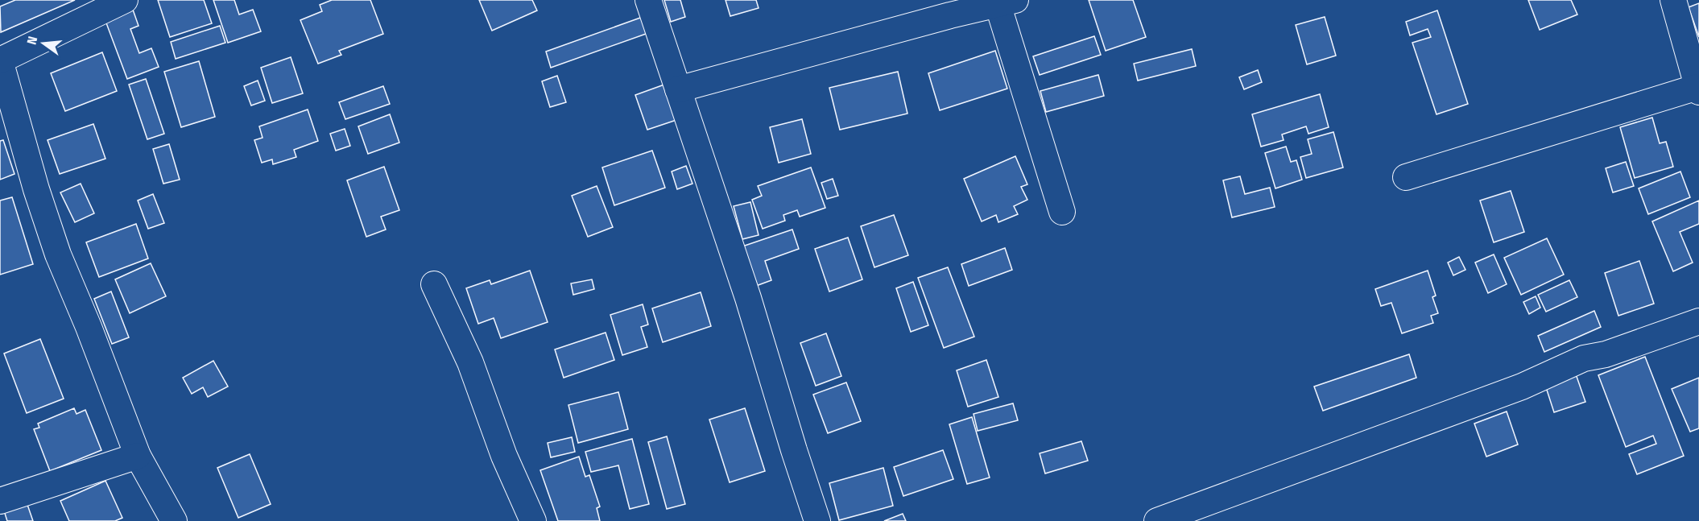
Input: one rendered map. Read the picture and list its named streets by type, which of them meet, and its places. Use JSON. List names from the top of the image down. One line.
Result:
{"north":"left"}
